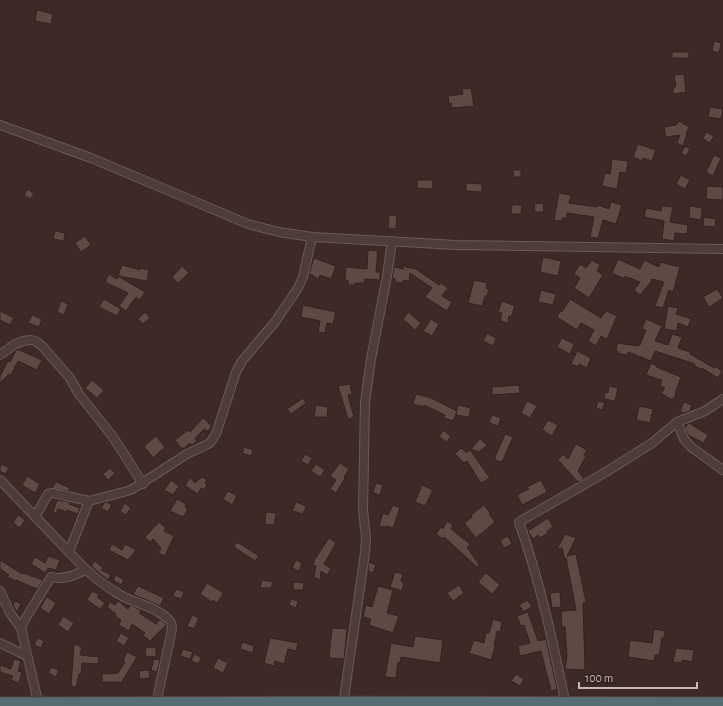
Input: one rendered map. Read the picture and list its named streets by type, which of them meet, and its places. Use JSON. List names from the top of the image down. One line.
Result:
{"scale_bar":"100 m"}
